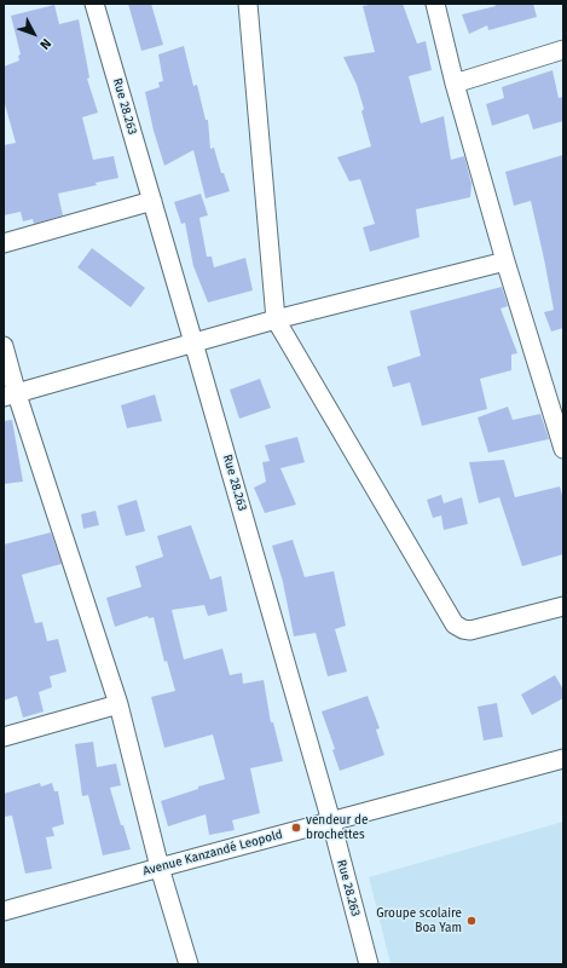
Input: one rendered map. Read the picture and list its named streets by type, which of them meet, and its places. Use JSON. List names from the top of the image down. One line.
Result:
{"streets":{"street":["Rue 28.263","Avenue Kanzandé Leopold"]},"crossings":[["Rue 28.263","Avenue Kanzandé Leopold"]],"places":["vendeur de brochettes","Groupe scolaire Boa Yam"],"north":"bottom right"}
